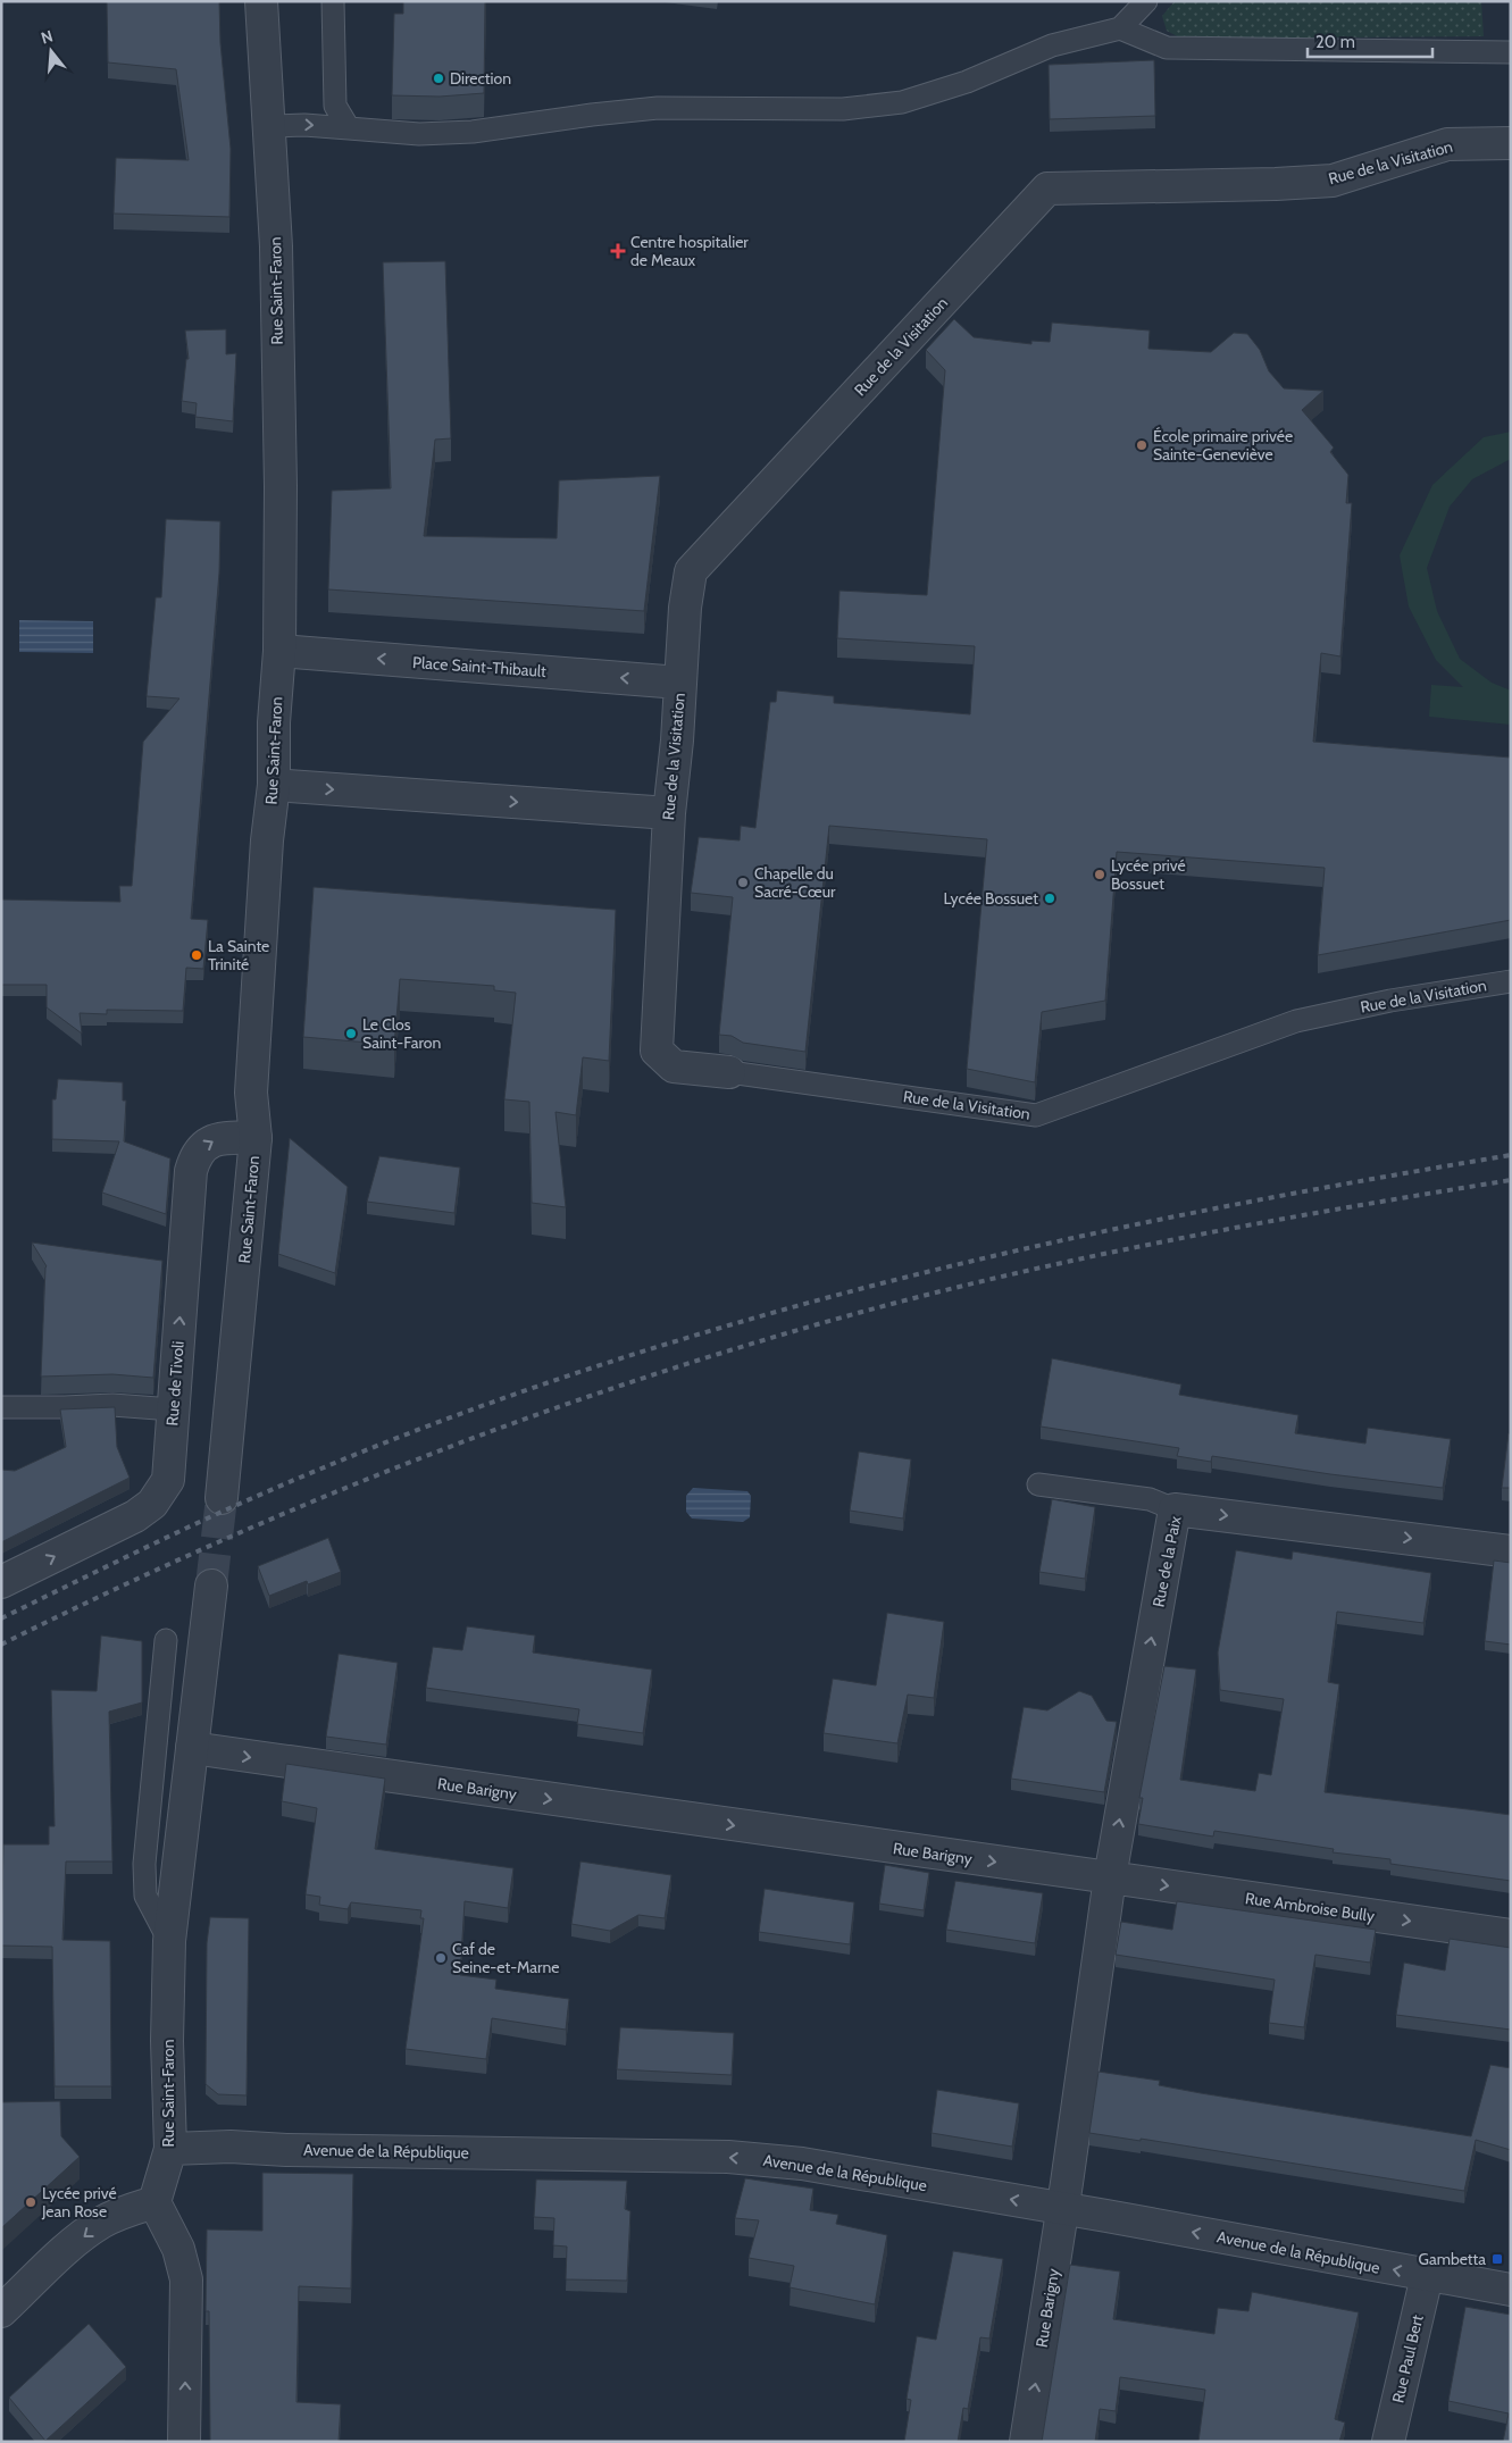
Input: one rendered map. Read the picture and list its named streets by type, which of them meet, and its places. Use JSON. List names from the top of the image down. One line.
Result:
{"streets":{"street":["Rue de la Visitation","Rue Saint-Faron","Place Saint-Thibault","Rue de Tivoli","Rue de la Paix","Rue Barigny","Rue Ambroise Bully","Avenue de la République","Rue Paul Bert"]},"crossings":[["Rue de la Visitation","Place Saint-Thibault"],["Rue Saint-Faron","Place Saint-Thibault"],["Rue Saint-Faron","Rue de Tivoli"],["Rue Saint-Faron","Rue Barigny"],["Rue Saint-Faron","Avenue de la République"],["Rue de la Paix","Rue Barigny"],["Rue de la Paix","Rue Ambroise Bully"],["Rue Barigny","Rue Ambroise Bully"],["Rue Barigny","Avenue de la République"],["Avenue de la République","Rue Paul Bert"]],"one_way":["Rue de Tivoli","Rue Barigny","Rue Ambroise Bully","Avenue de la République"],"places":{"other":["Direction","École primaire privée Sainte-Geneviève","Lycée privé Bossuet","Chapelle du Sacré-Cœur","Lycée Bossuet","La Sainte Trinité","Le Clos Saint-Faron","Caf de Seine-et-Marne","Lycée privé Jean Rose"],"health":["Centre hospitalier de Meaux"],"transit":["Gambetta"]},"scale_bar":"20 m","north":"top"}
